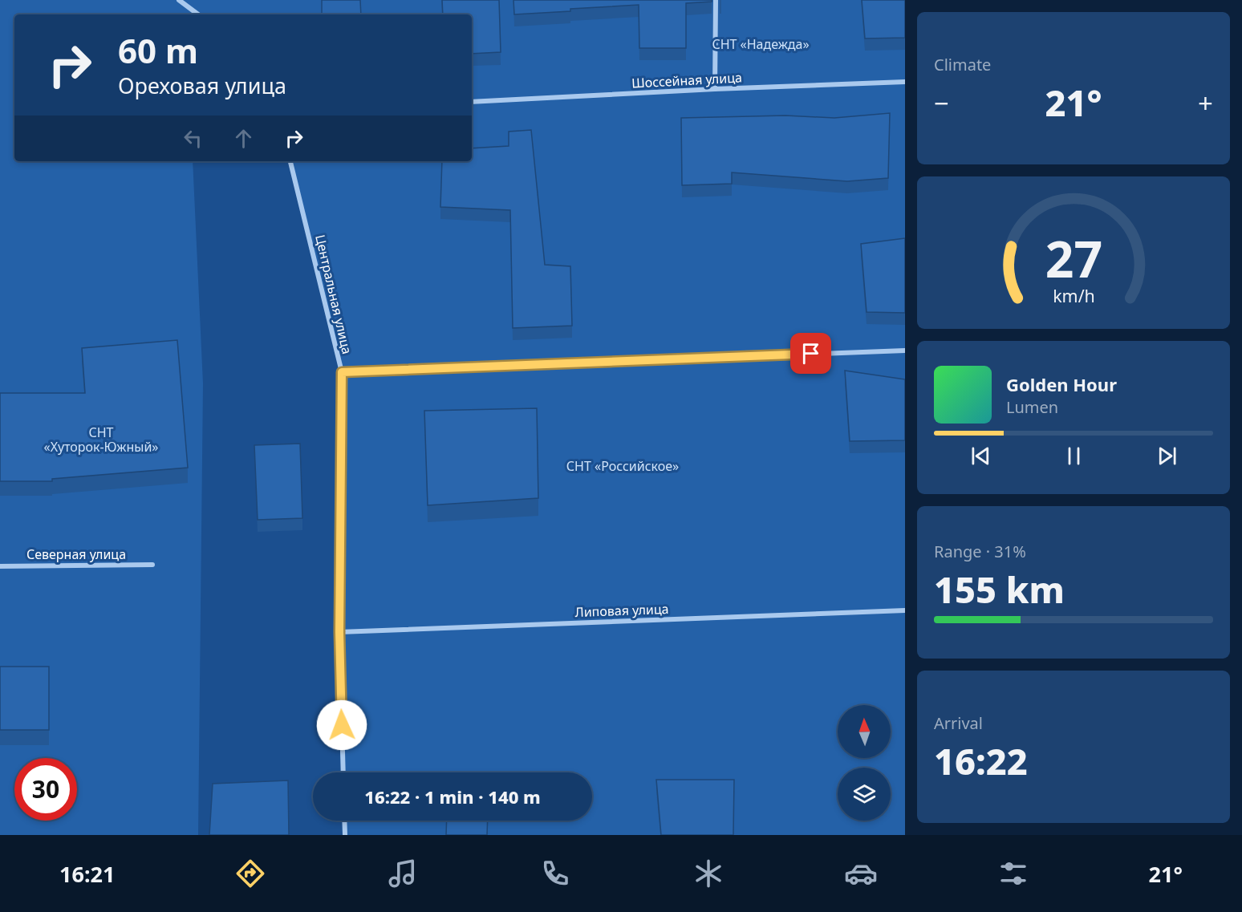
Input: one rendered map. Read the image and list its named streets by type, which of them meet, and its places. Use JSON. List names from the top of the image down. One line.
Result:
{"streets":{"street":["Шоссейная улица","Центральная улица","Северная улица","Липовая улица"]},"crossings":[["Центральная улица","Липовая улица"]],"parks":["СНТ «Надежда»","СНТ «Хуторок-Южный»","СНТ «Российское»"],"north":"top","page":{"tile":["Climate",["Range · 31%","155 km"],["Arrival","16:22"]],"turn":["60 m","Ореховая улица"],"heat":["−","21°","+"],"song":["Golden Hour","Lumen"],"limit":"30","trip":"16:22 · 1 min · 140 m","tabs":["16:21","21°"],"gauge":["27","km/h"]}}
